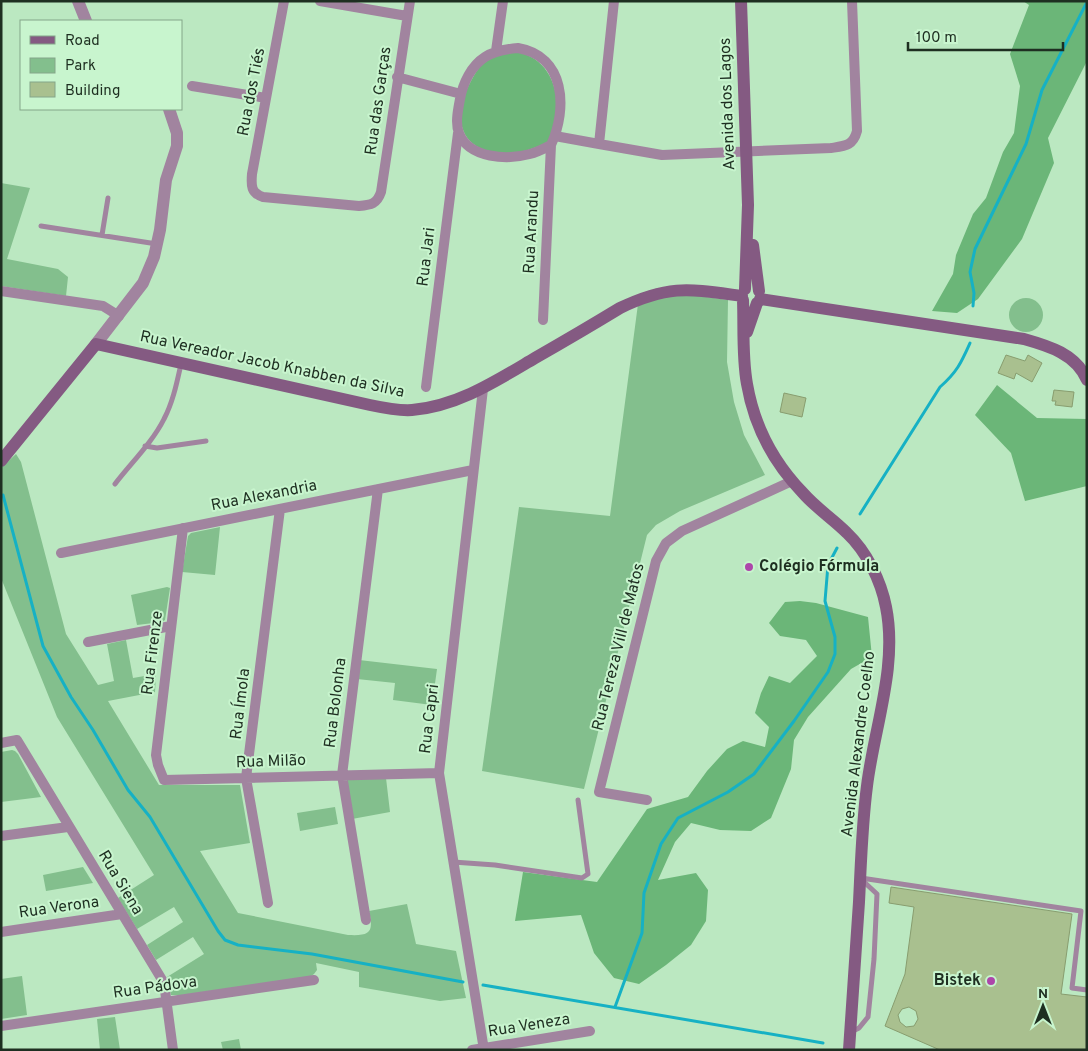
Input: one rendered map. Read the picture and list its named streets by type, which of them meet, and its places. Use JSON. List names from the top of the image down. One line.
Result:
{"streets":{"main road":["Avenida dos Lagos","Rua Vereador Jacob Knabben da Silva","Avenida Alexandre Coelho"],"street":["Rua dos Tiés","Rua das Garças","Rua Arandu","Rua Jari","Rua Alexandria","Rua Tereza Vill de Matos","Rua Firenze","Rua Bolonha","Rua Ímola","Rua Capri","Rua Milão","Rua Siena","Rua Verona","Rua Pádova","Rua Veneza"]},"crossings":[["Rua dos Tiés","Rua das Garças"],["Avenida dos Lagos","Rua Vereador Jacob Knabben da Silva"],["Avenida dos Lagos","Avenida Alexandre Coelho"],["Rua Arandu","Rua Jari"],["Rua Vereador Jacob Knabben da Silva","Rua Capri"],["Rua Vereador Jacob Knabben da Silva","Avenida Alexandre Coelho"],["Rua Alexandria","Rua Firenze"],["Rua Alexandria","Rua Bolonha"],["Rua Alexandria","Rua Ímola"],["Rua Alexandria","Rua Capri"],["Rua Tereza Vill de Matos","Avenida Alexandre Coelho"],["Rua Firenze","Rua Milão"],["Rua Bolonha","Rua Milão"],["Rua Ímola","Rua Milão"],["Rua Capri","Rua Milão"],["Rua Capri","Rua Veneza"],["Rua Siena","Rua Verona"],["Rua Siena","Rua Pádova"]],"places":["Colégio Fórmula","Bistek"],"legend":["Road","Park","Building"],"scale_bar":"100 m","north":"top"}
